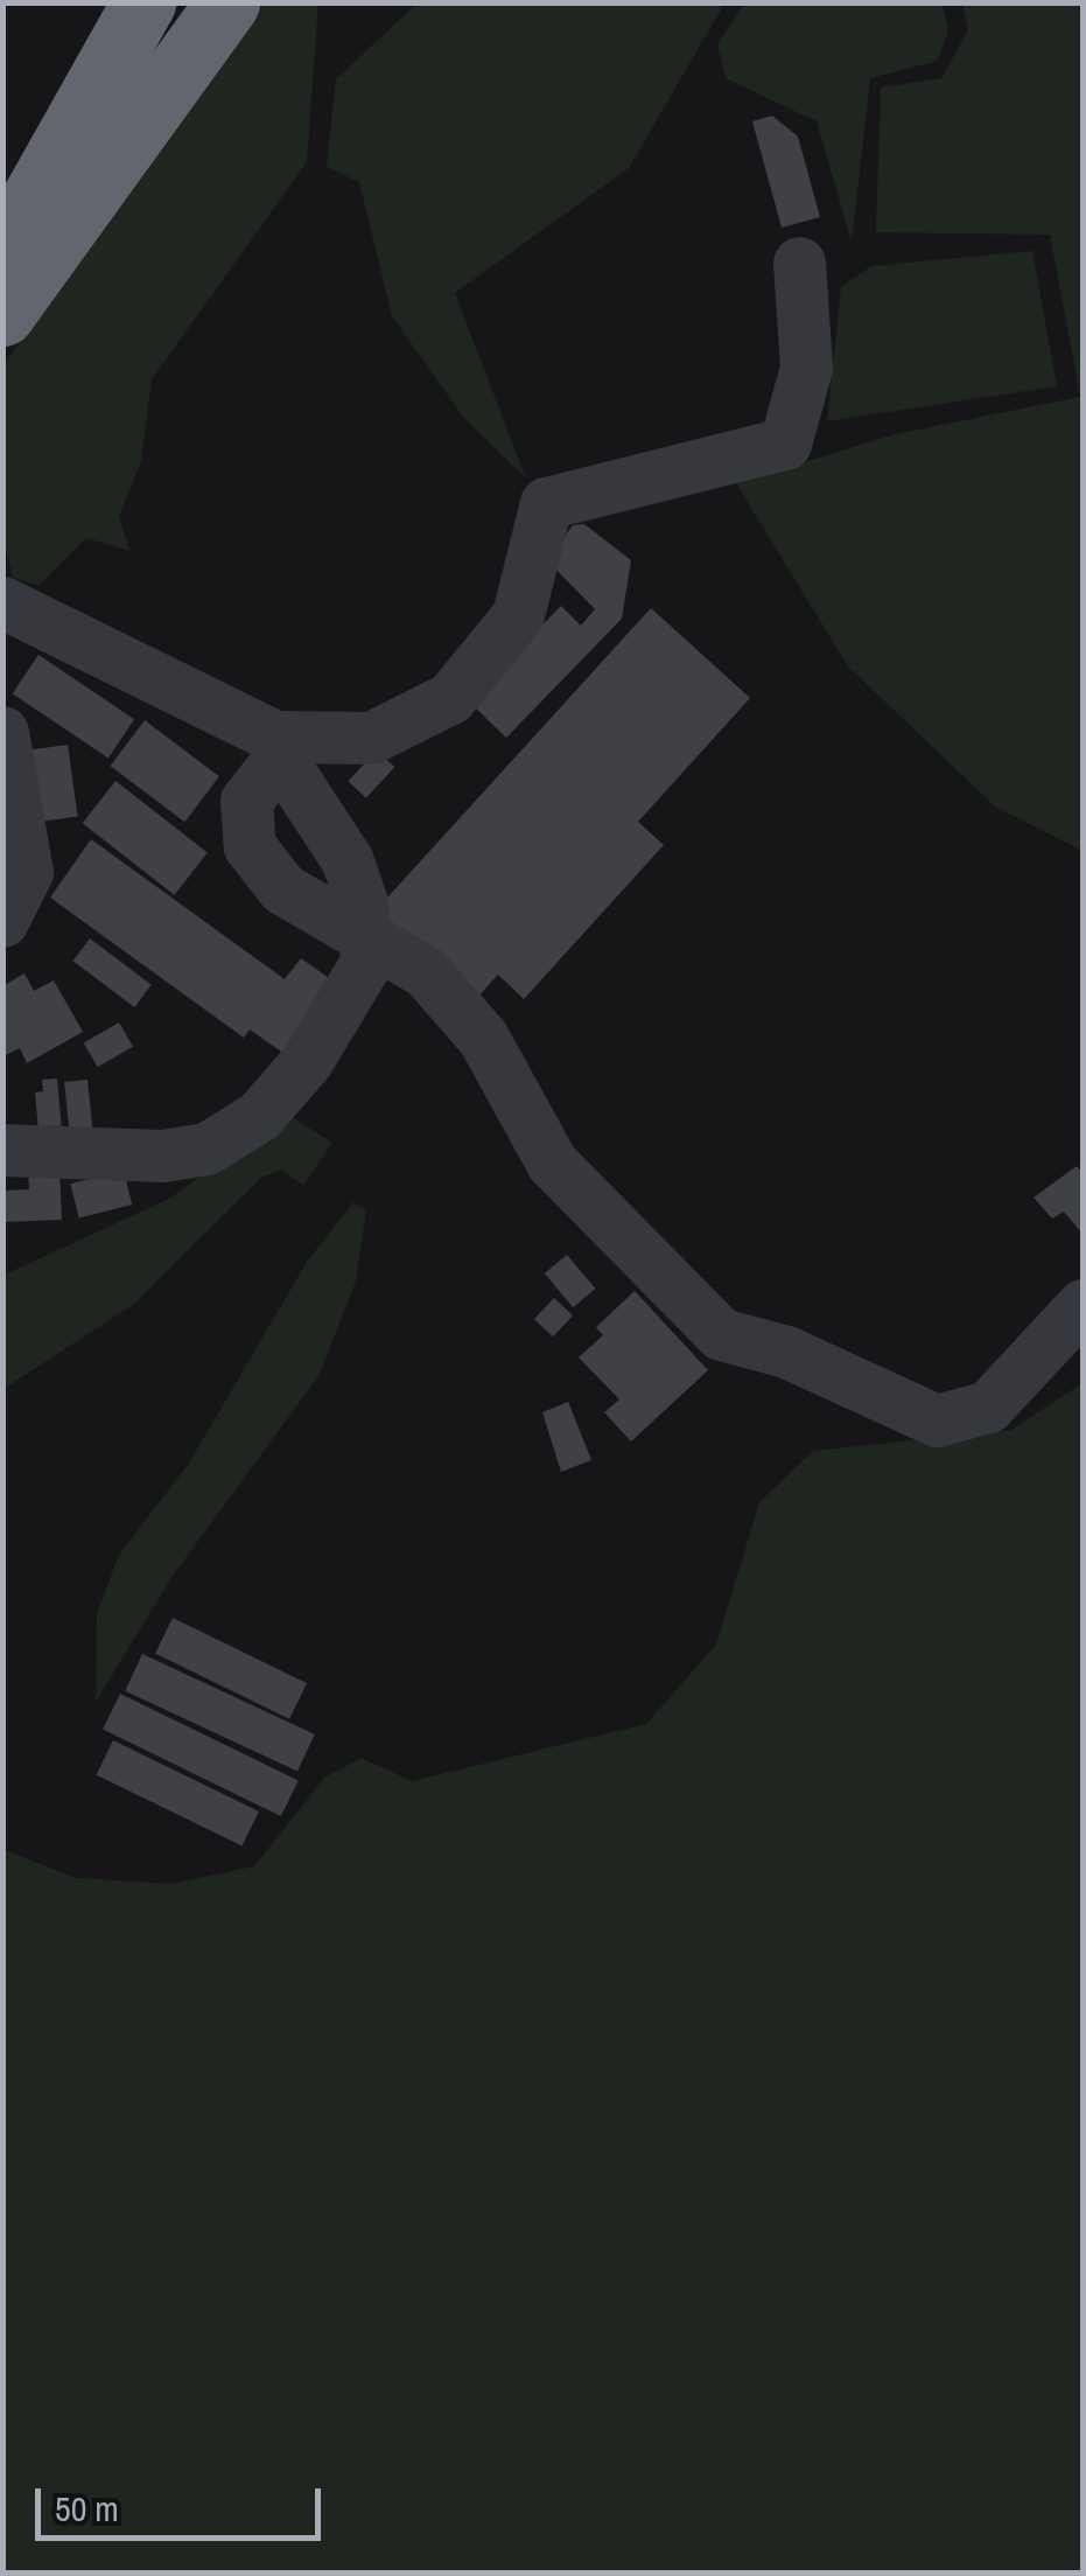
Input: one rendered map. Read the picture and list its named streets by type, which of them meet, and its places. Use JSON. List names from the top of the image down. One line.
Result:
{"scale_bar":"50 m"}
